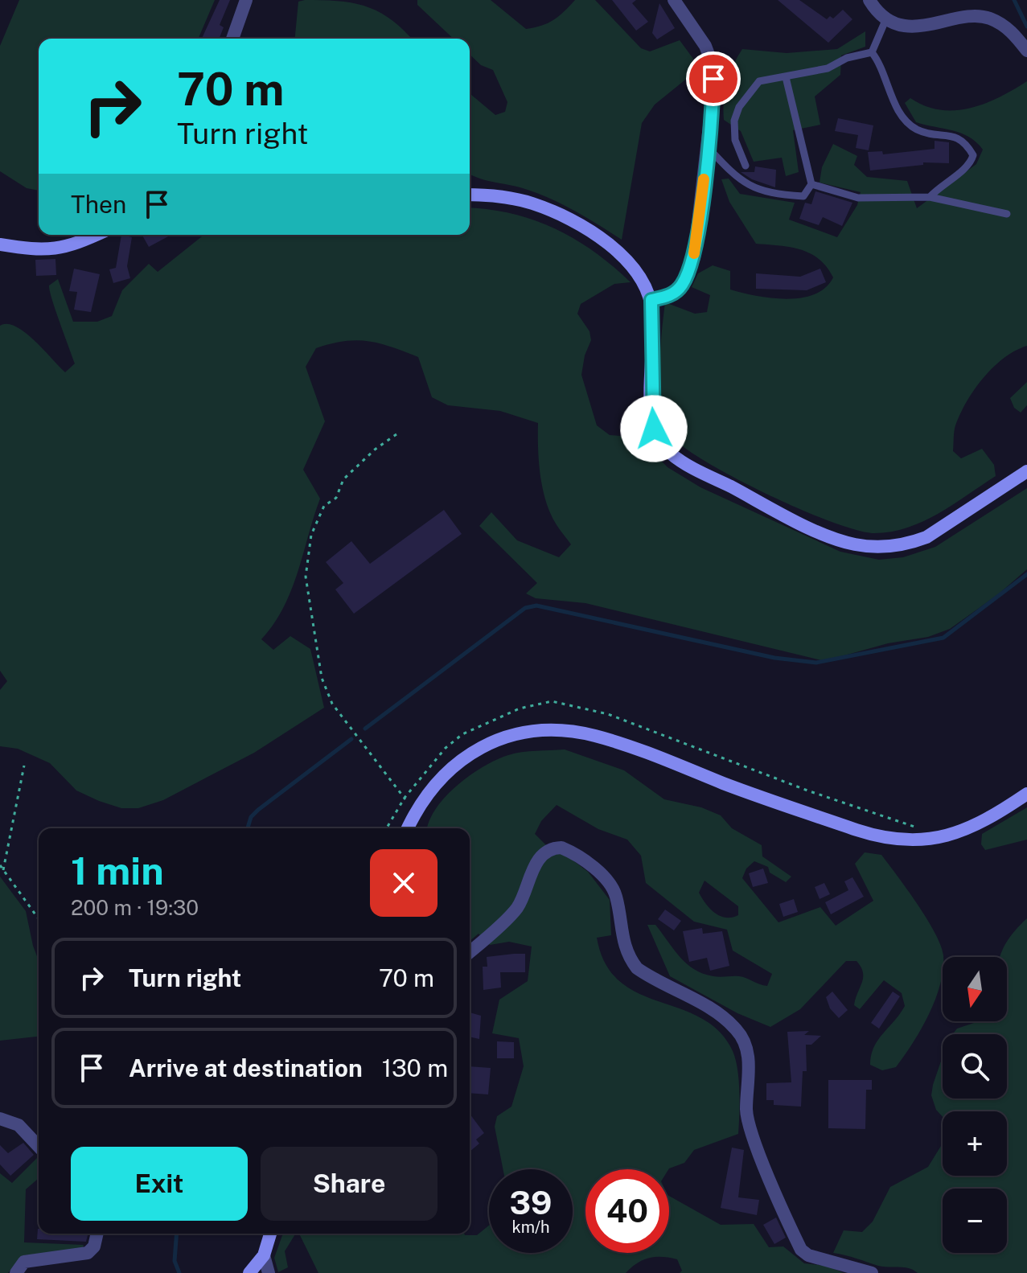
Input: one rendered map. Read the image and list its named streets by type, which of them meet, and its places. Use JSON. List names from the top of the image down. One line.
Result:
{"north":"bottom","page":{"turn":["70 m","Turn right"],"then":"Then","heading":["1 min","200 m · 19:30"],"list":[{"name":"Turn right","value":"70 m"},{"name":"Arrive at destination","value":"130 m"}],"map_buttons":["+","−"],"buttons":["Exit","Share"],"speed":"39 km/h","limit":"40"}}
